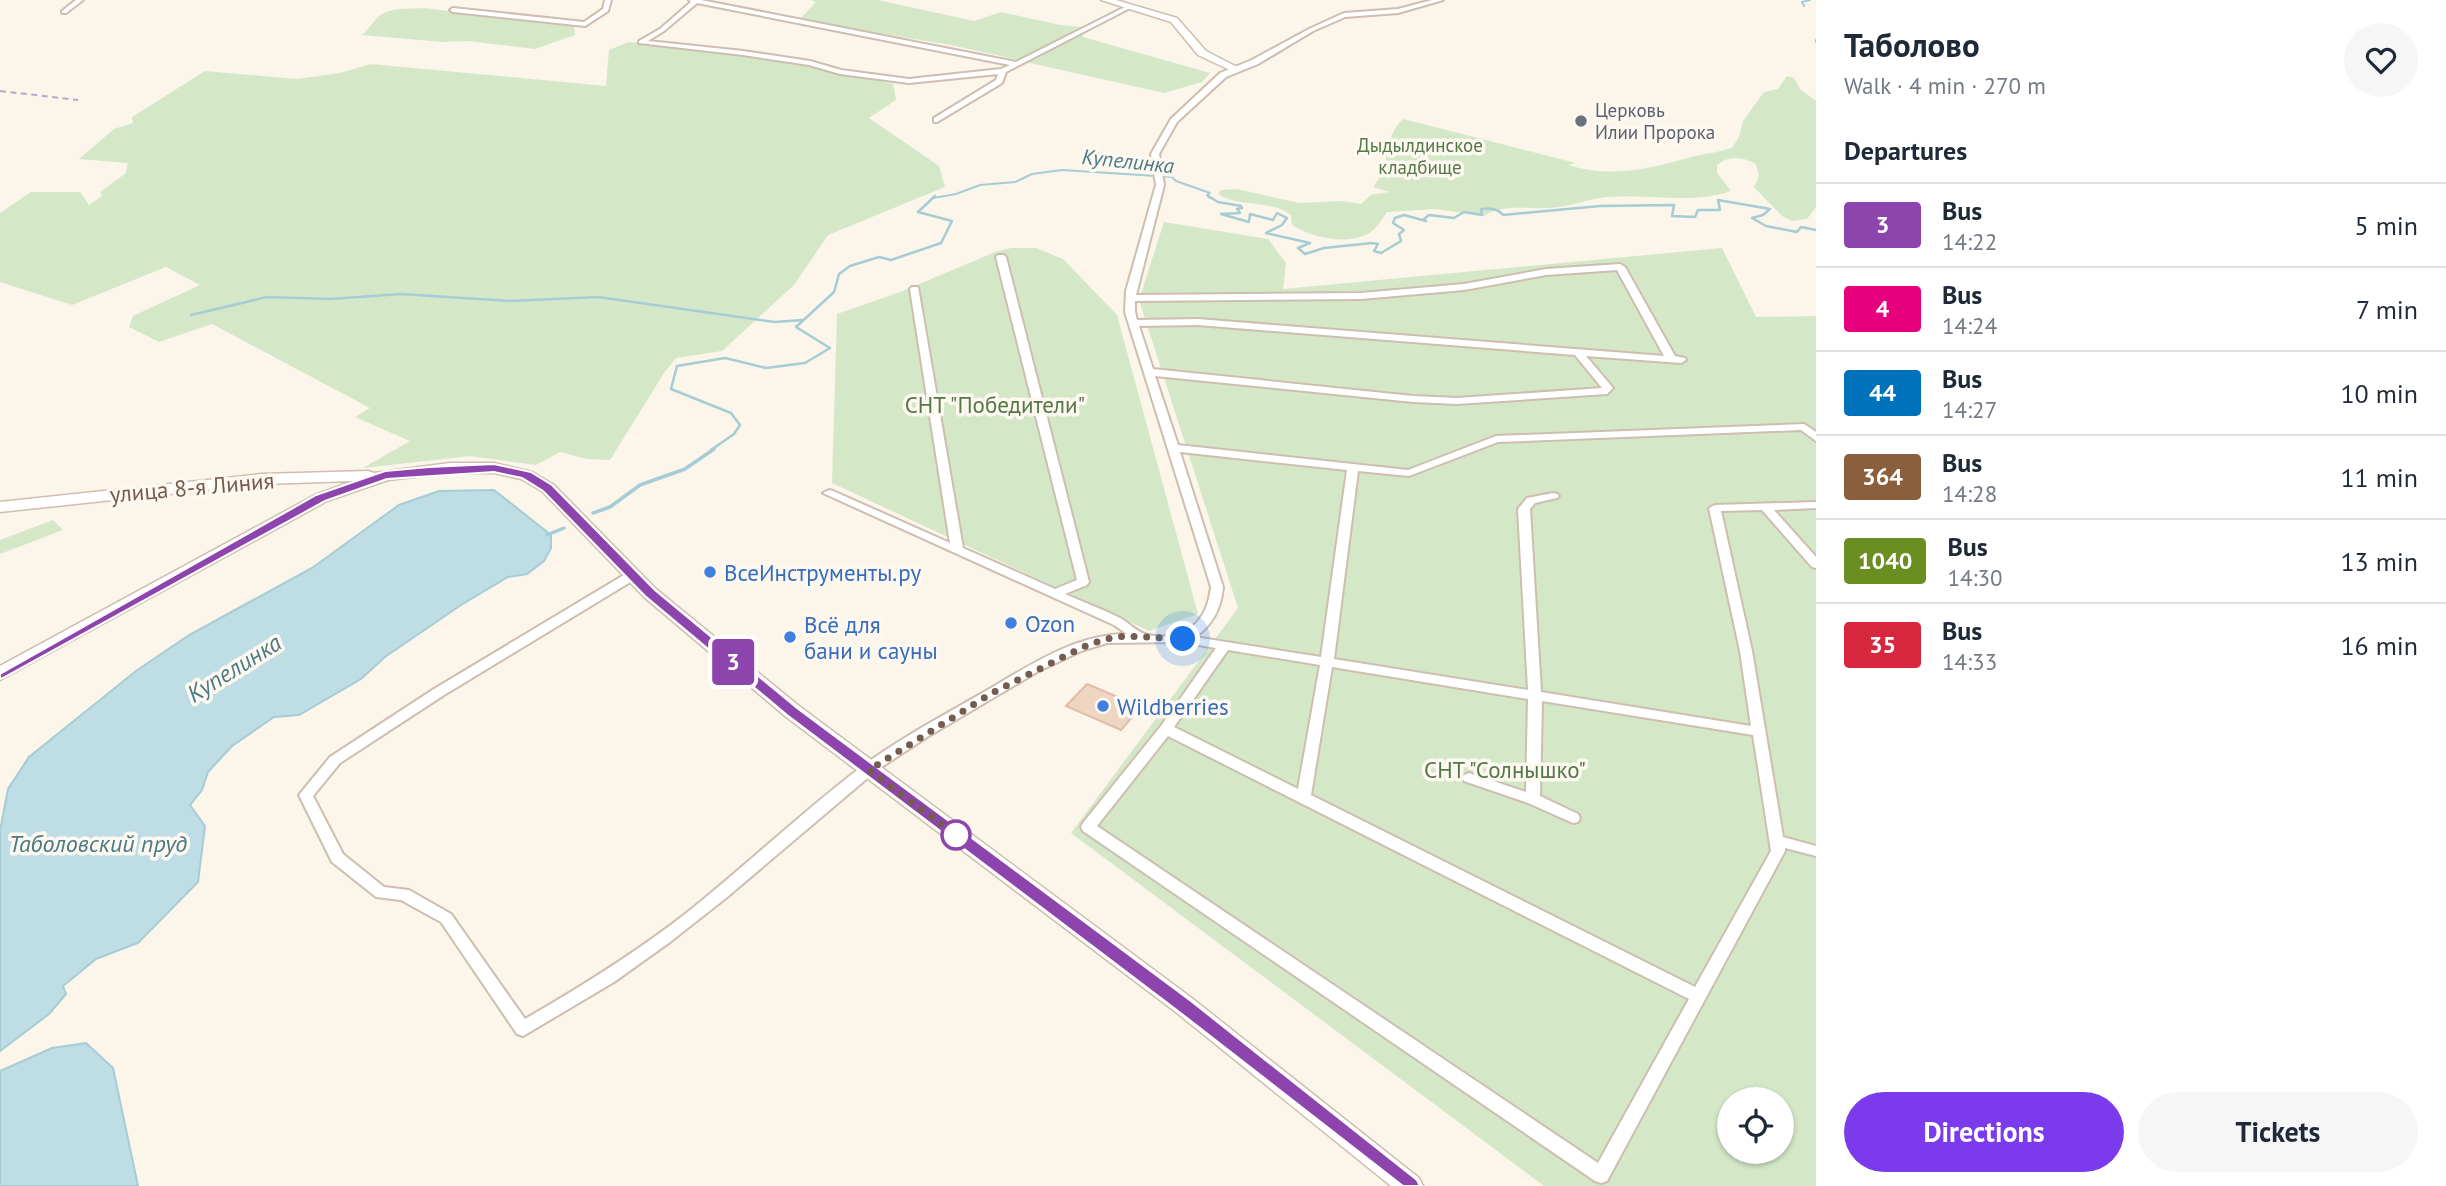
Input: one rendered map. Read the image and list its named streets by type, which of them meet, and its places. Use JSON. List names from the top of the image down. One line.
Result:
{"streets":{"main road":["улица 8-я Линия"]},"water":["Купелинка","Таболовский пруд"],"parks":["Дыдылдинское кладбище","СНТ \"Победители\"","СНТ \"Солнышко\""],"places":["Церковь Илии Пророка","ВсеИнструменты.ру","Ozon","Всё для бани и сауны","Wildberries"],"lines":["bus line 3"],"page":{"on_map":"3","heading":[["Таболово","Walk · 4 min · 270 m"],"Departures"],"list":[{"mark":"3","name":"Bus","note":"14:22","value":"5 min"},{"mark":"4","name":"Bus","note":"14:24","value":"7 min"},{"mark":"44","name":"Bus","note":"14:27","value":"10 min"},{"mark":"364","name":"Bus","note":"14:28","value":"11 min"},{"mark":"1040","name":"Bus","note":"14:30","value":"13 min"},{"mark":"35","name":"Bus","note":"14:33","value":"16 min"}],"buttons":["Directions","Tickets"]}}
